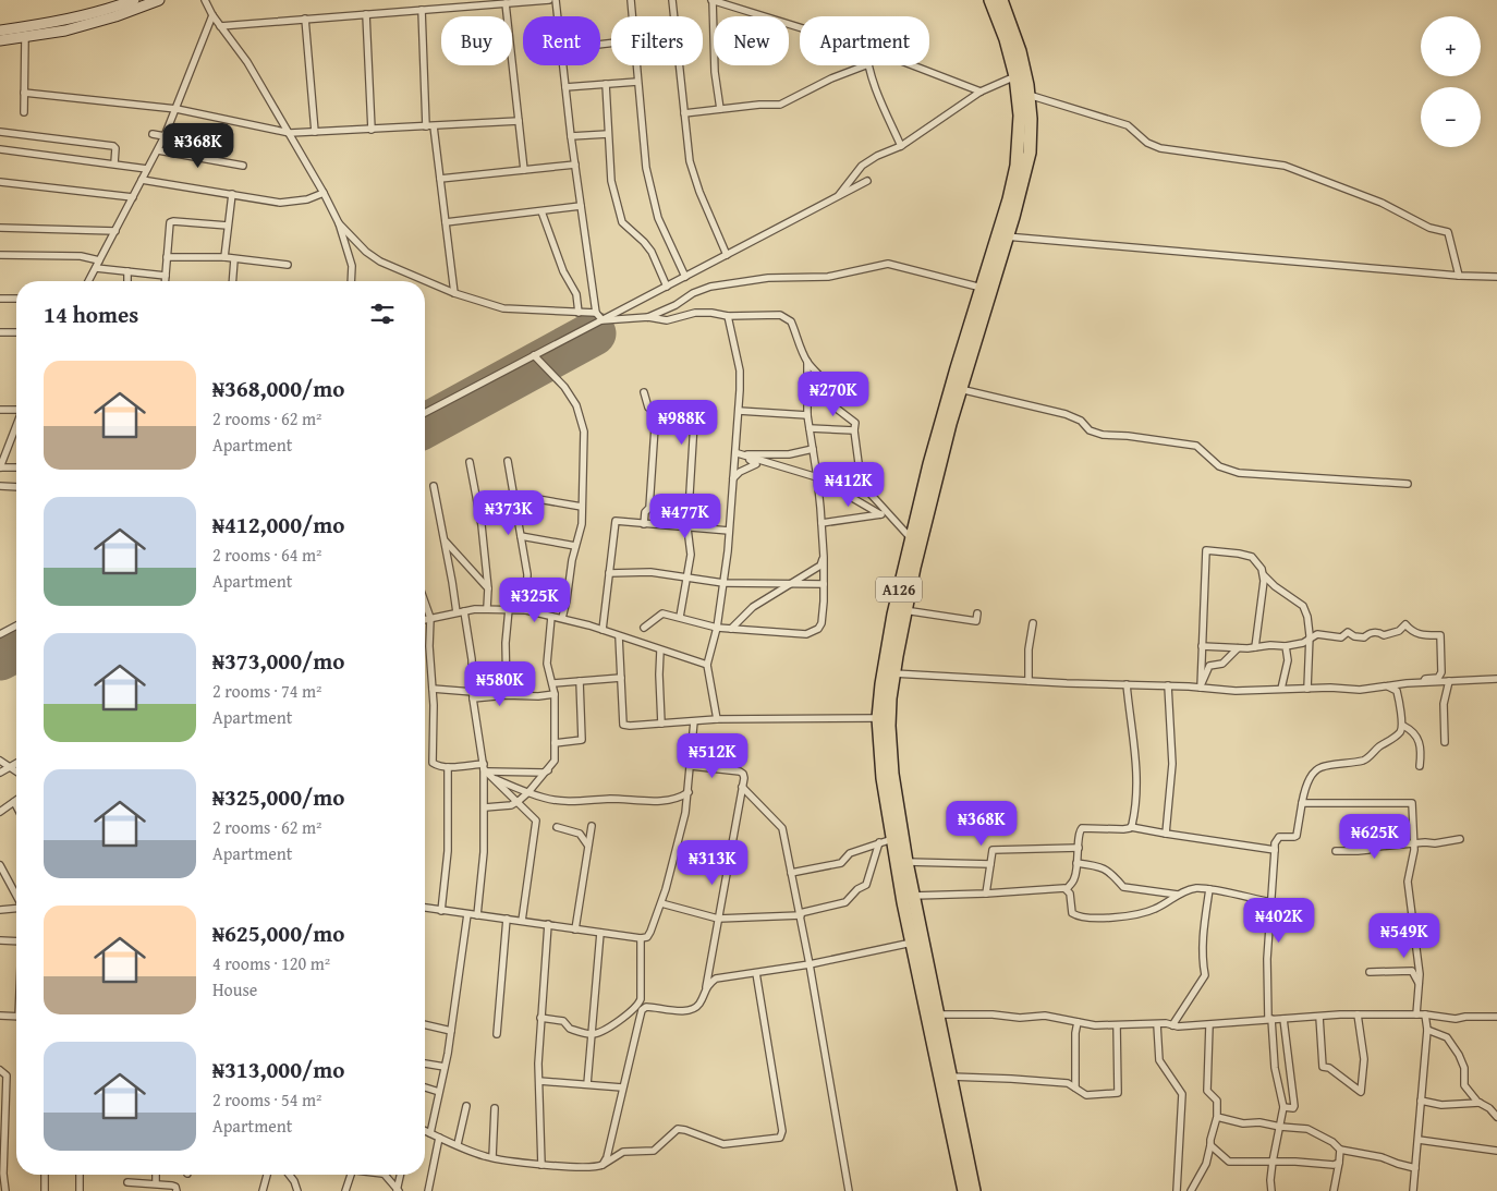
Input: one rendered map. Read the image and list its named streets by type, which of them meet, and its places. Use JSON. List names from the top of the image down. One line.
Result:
{"streets":{"highway":["A126"]},"page":{"map_buttons":["+","−"],"chip":["Buy","Rent","Filters","New","Apartment"],"price":["₦368K","₦270K","₦988K","₦412K","₦373K","₦477K","₦325K","₦580K","₦512K","₦368K","₦625K","₦313K","₦402K","₦549K"],"heading":"14 homes","list":[{"name":"₦368,000/mo","note":"2 rooms · 62 m² · Apartment"},{"name":"₦412,000/mo","note":"2 rooms · 64 m² · Apartment"},{"name":"₦373,000/mo","note":"2 rooms · 74 m² · Apartment"},{"name":"₦325,000/mo","note":"2 rooms · 62 m² · Apartment"},{"name":"₦625,000/mo","note":"4 rooms · 120 m² · House"},{"name":"₦313,000/mo","note":"2 rooms · 54 m² · Apartment"}]}}
